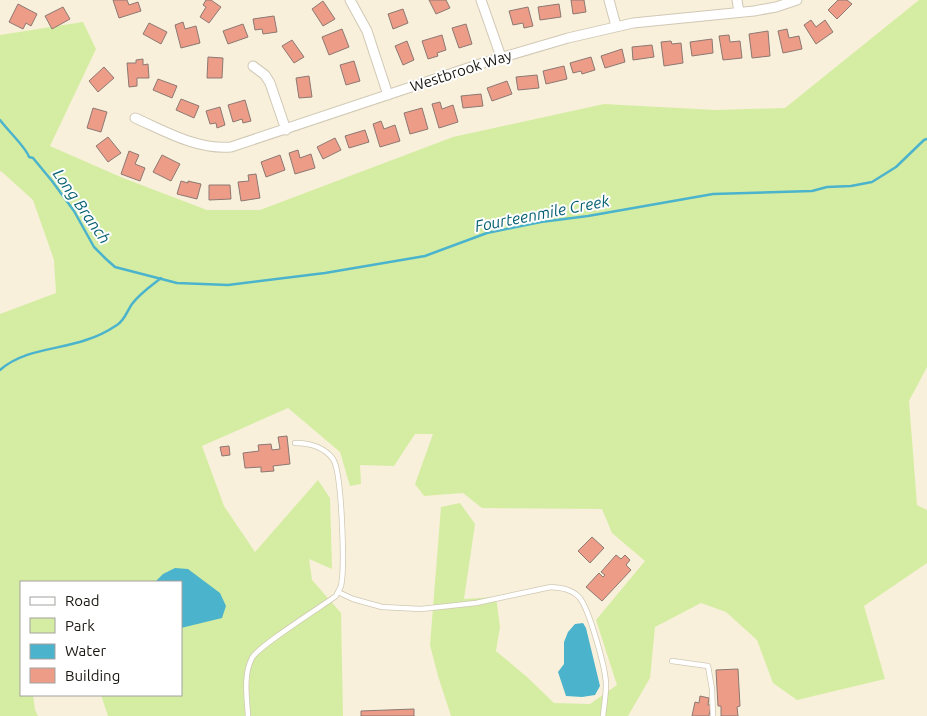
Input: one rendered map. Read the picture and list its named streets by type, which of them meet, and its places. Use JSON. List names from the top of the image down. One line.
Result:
{"streets":{"street":["Westbrook Way"]},"water":["Long Branch","Fourteenmile Creek"],"legend":["Road","Park","Water","Building"]}
